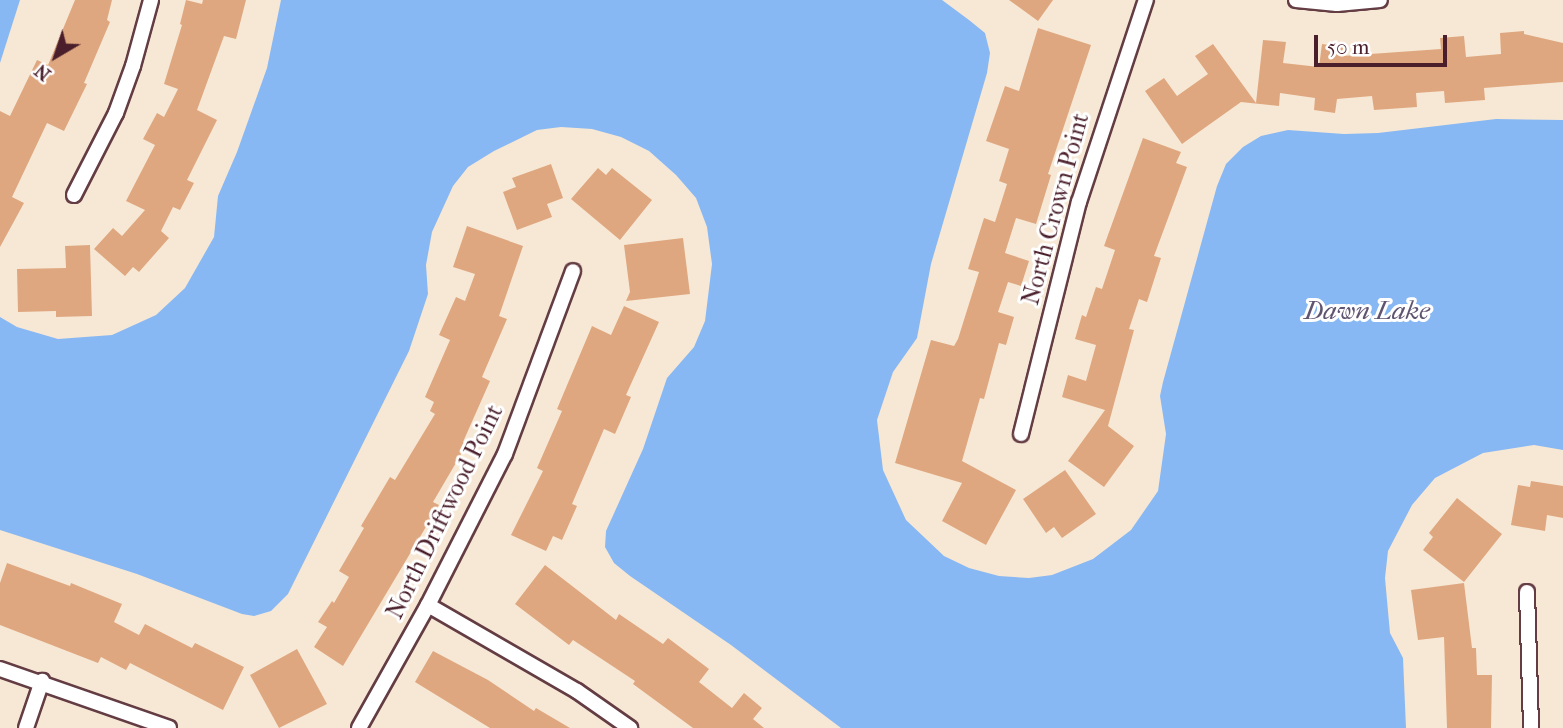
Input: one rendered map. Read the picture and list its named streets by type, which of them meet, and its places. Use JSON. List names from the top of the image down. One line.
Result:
{"streets":{"street":["North Crown Point","North Driftwood Point"]},"water":["Dawn Lake"],"scale_bar":"50 m","north":"bottom left"}
